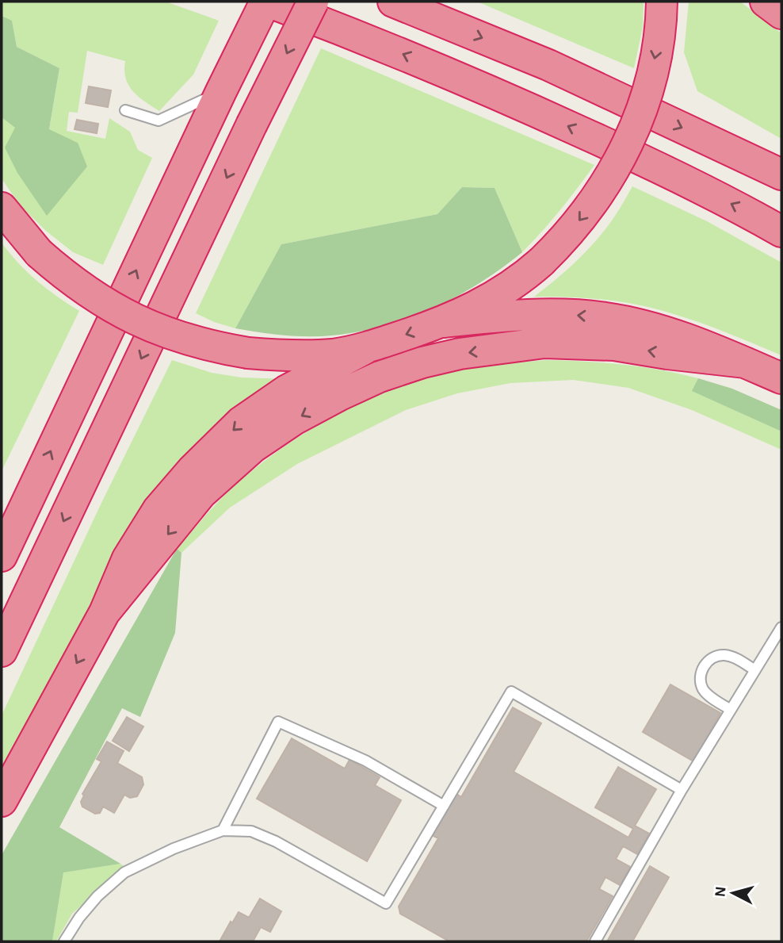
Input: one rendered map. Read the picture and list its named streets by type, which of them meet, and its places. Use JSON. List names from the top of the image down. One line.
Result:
{"north":"left"}
